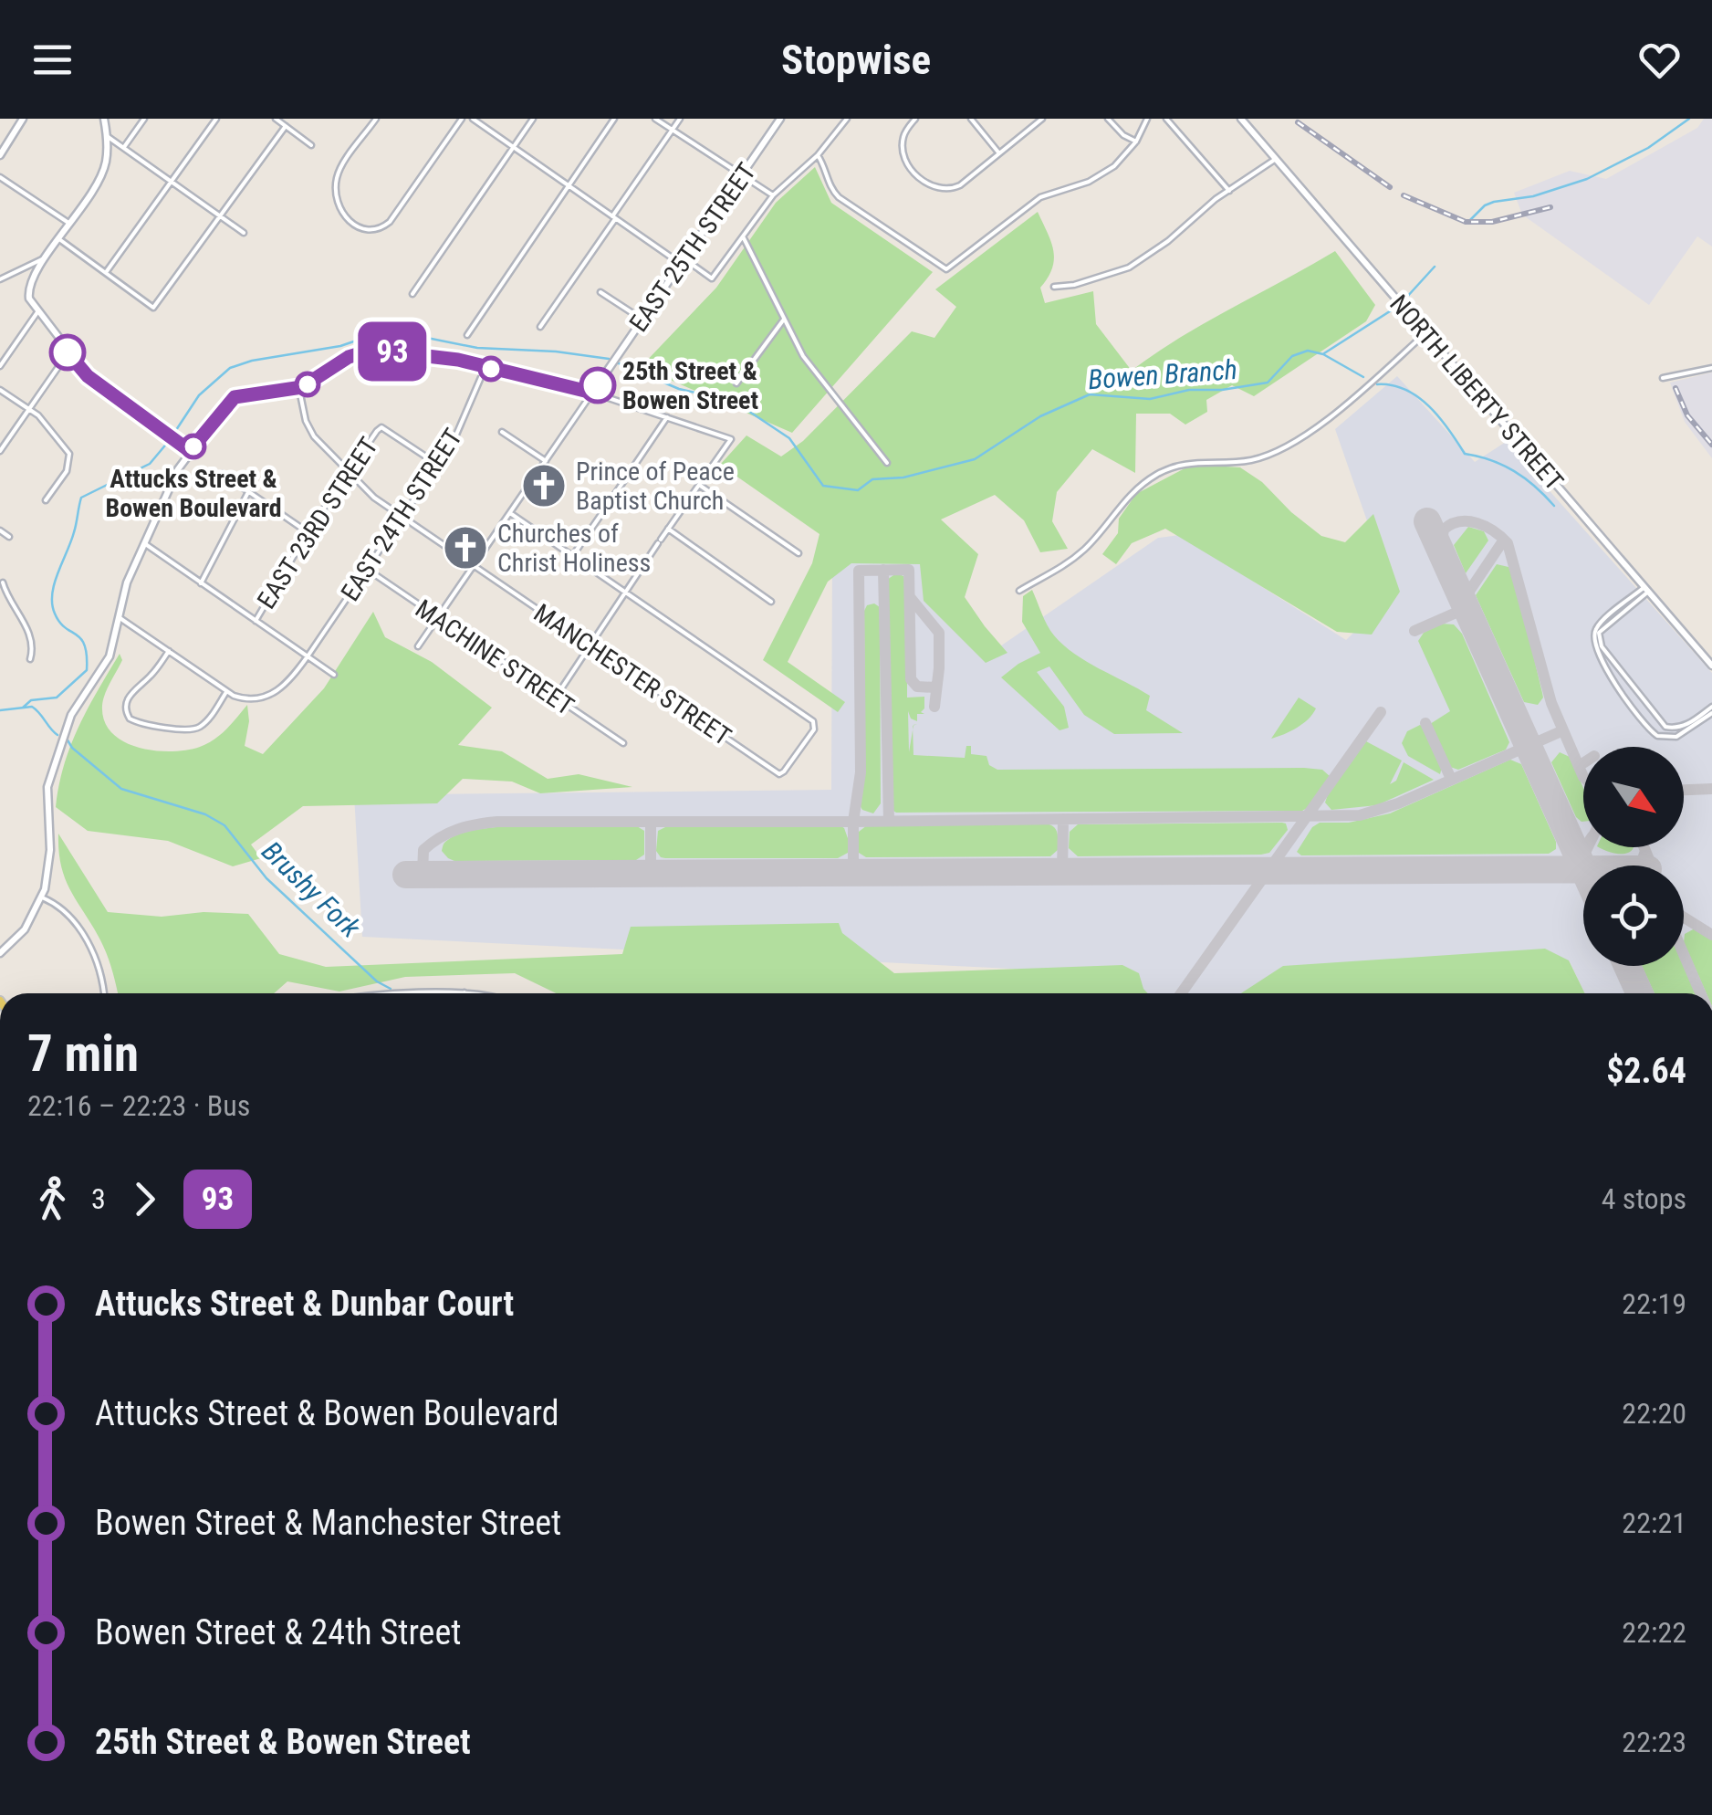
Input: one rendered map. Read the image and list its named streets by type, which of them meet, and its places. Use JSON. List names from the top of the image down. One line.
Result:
{"streets":{"street":["EAST 25TH STREET","NORTH LIBERTY STREET","EAST 24TH STREET","EAST 23RD STREET","MACHINE STREET","MANCHESTER STREET"]},"crossings":[["EAST 25TH STREET","MACHINE STREET"],["EAST 25TH STREET","MANCHESTER STREET"],["EAST 24TH STREET","EAST 23RD STREET"],["EAST 24TH STREET","MACHINE STREET"],["EAST 24TH STREET","MANCHESTER STREET"],["EAST 23RD STREET","MANCHESTER STREET"]],"water":["Bowen Branch","Brushy Fork"],"places":{"other":["25th Street & Bowen Street","Attucks Street & Bowen Boulevard"],"church":["Prince of Peace Baptist Church","Churches of Christ Holiness"]},"lines":["bus line 93"],"north":"bottom right","page":{"header":"Stopwise","on_map":"93","heading":["7 min","22:16 – 22:23 · Bus","$2.64"],"legs":["3","93","4 stops"],"list":[{"name":"Attucks Street & Dunbar Court","value":"22:19"},{"name":"Attucks Street & Bowen Boulevard","value":"22:20"},{"name":"Bowen Street & Manchester Street","value":"22:21"},{"name":"Bowen Street & 24th Street","value":"22:22"},{"name":"25th Street & Bowen Street","value":"22:23"}]}}
